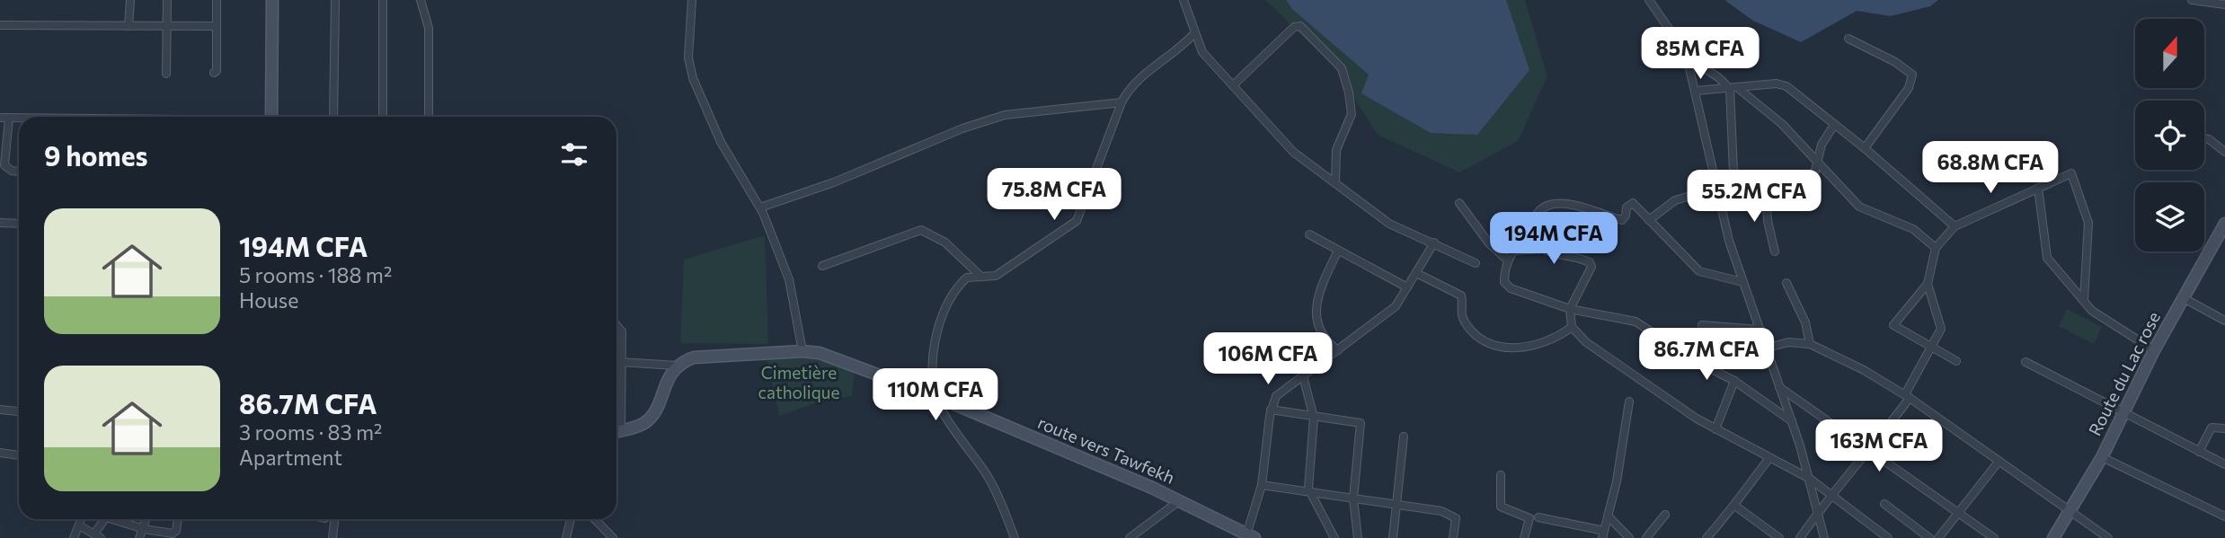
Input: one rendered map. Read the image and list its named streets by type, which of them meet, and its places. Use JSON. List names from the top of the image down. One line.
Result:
{"streets":{"street":["Route du Lac rose","route vers Tawfekh"]},"parks":["Cimetière catholique"],"north":"top","page":{"price":["85M CFA","68.8M CFA","75.8M CFA","55.2M CFA","194M CFA","86.7M CFA","106M CFA","110M CFA","163M CFA"],"heading":"9 homes","list":[{"name":"194M CFA","note":"5 rooms · 188 m² · House"},{"name":"86.7M CFA","note":"3 rooms · 83 m² · Apartment"}]}}
